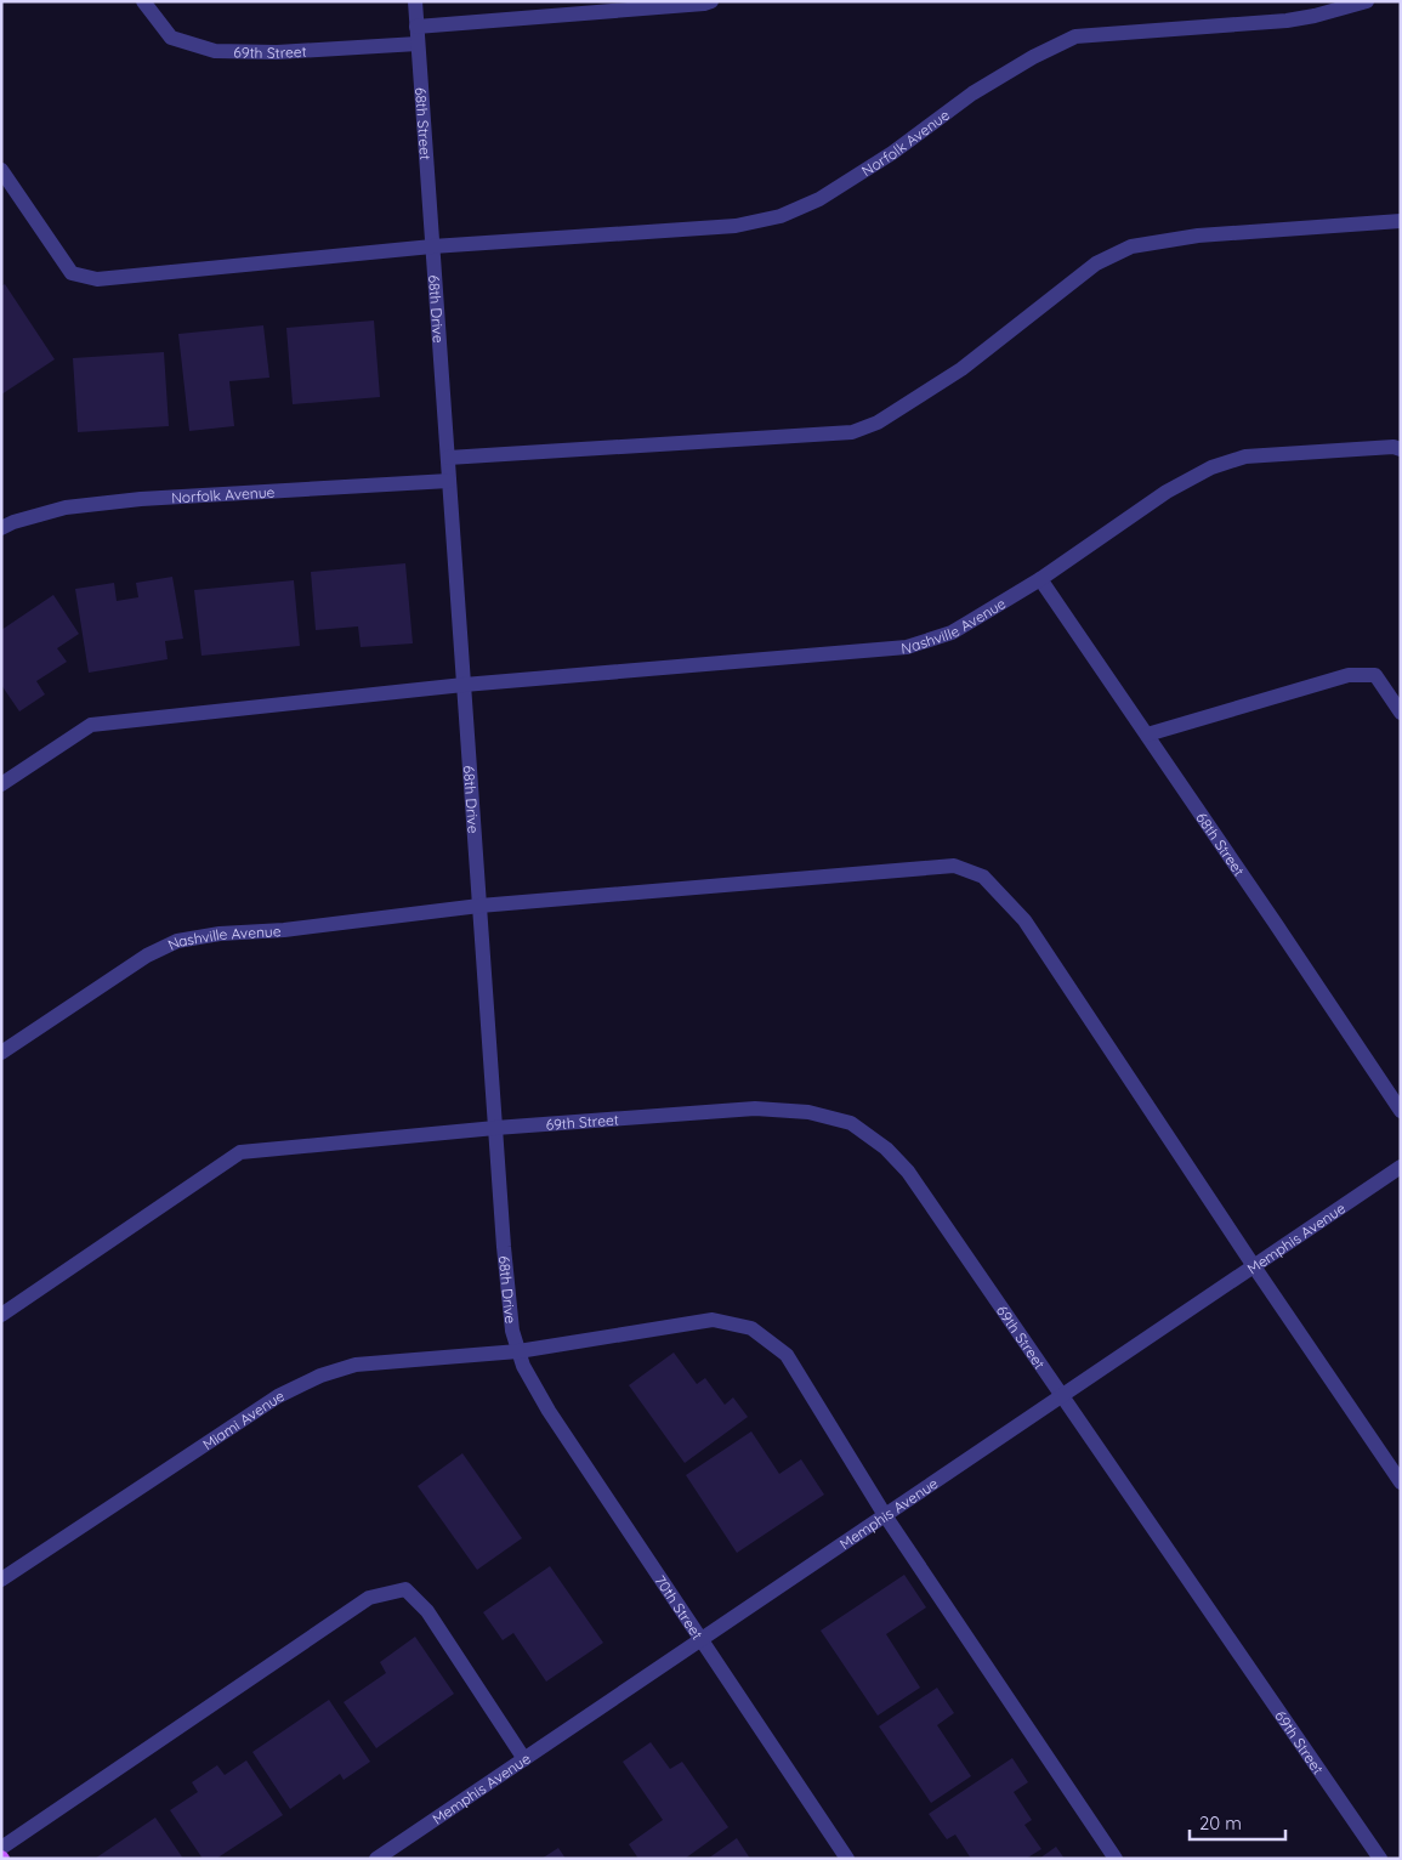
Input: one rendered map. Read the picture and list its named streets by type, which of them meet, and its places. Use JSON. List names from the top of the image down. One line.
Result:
{"streets":{"street":["69th Street","68th Street","Norfolk Avenue","68th Drive","Nashville Avenue","Memphis Avenue","Miami Avenue","70th Street"]},"crossings":[["69th Street","68th Street"],["69th Street","68th Drive"],["69th Street","Memphis Avenue"],["68th Street","Norfolk Avenue"],["68th Street","68th Drive"],["68th Street","Nashville Avenue"],["Norfolk Avenue","68th Drive"],["68th Drive","Nashville Avenue"],["68th Drive","Miami Avenue"],["68th Drive","70th Street"],["Nashville Avenue","Memphis Avenue"],["Memphis Avenue","Miami Avenue"],["Memphis Avenue","70th Street"],["Miami Avenue","70th Street"]],"scale_bar":"20 m"}
